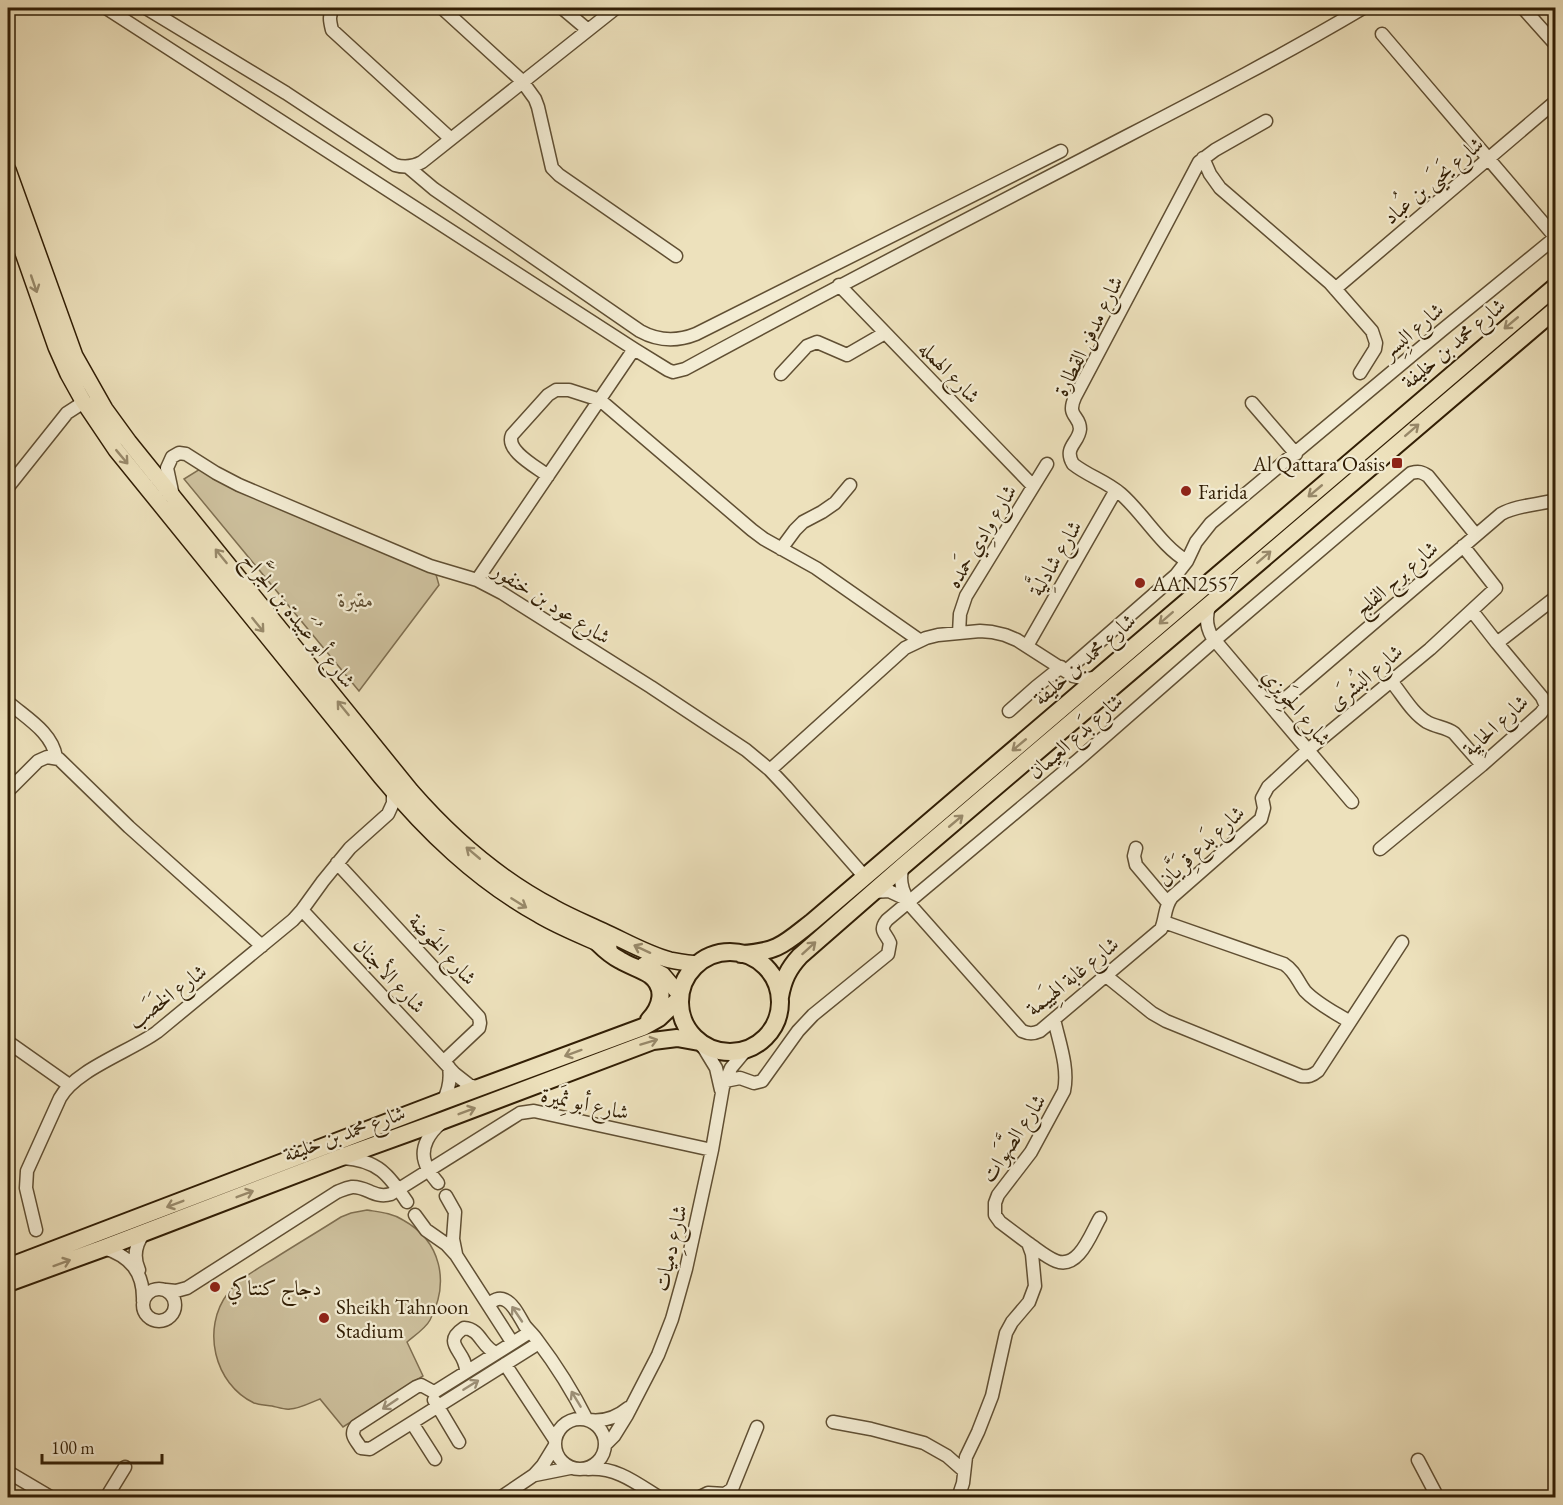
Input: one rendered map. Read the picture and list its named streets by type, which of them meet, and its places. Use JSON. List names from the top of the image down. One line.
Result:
{"streets":{"highway":["شارع محمد بن خليفة"],"main road":["شارع أبو عُبَيدة بن الجَرَّاح"],"street":["شارع يَحيَى بن عُباد","شارع البِسِر","شارع مدفن القطارة","شارع الهمله","شارع وادِي حَمده","شارع شادلِيَّة","شارع برج الفلج","شارع عود بن خنفور","شارع البُشرَى","شارع الحِوَيزِي","شارع الحابِية","شارع بَدع العِيمان","شارع بَدع قِرَيَّان","شارع الخَوضة","شارع الأجنان","شارع غابة الهِيَيمة","شارع الخَصَب","شارع أبو ثِمَيرة","شارع الصَّهَوات","شارع دِميات"]},"crossings":[["شارع البِسِر","شارع مدفن القطارة"],["شارع مدفن القطارة","شارع شادلِيَّة"],["شارع محمد بن خليفة","شارع عود بن خنفور"],["شارع محمد بن خليفة","شارع أبو عُبَيدة بن الجَرَّاح"],["شارع محمد بن خليفة","شارع الأجنان"],["شارع محمد بن خليفة","شارع غابة الهِيَيمة"],["شارع محمد بن خليفة","شارع دِميات"],["شارع الهمله","شارع وادِي حَمده"],["شارع برج الفلج","شارع البُشرَى"],["شارع برج الفلج","شارع الحِوَيزِي"],["شارع برج الفلج","شارع بَدع العِيمان"],["شارع عود بن خنفور","شارع أبو عُبَيدة بن الجَرَّاح"],["شارع أبو عُبَيدة بن الجَرَّاح","شارع دِميات"],["شارع البُشرَى","شارع الحِوَيزِي"],["شارع البُشرَى","شارع بَدع قِرَيَّان"],["شارع الحِوَيزِي","شارع بَدع العِيمان"],["شارع بَدع العِيمان","شارع غابة الهِيَيمة"],["شارع بَدع العِيمان","شارع دِميات"],["شارع بَدع قِرَيَّان","شارع غابة الهِيَيمة"],["شارع الخَوضة","شارع الأجنان"],["شارع الخَوضة","شارع الخَصَب"],["شارع الأجنان","شارع الخَصَب"],["شارع غابة الهِيَيمة","شارع الصَّهَوات"],["شارع أبو ثِمَيرة","شارع دِميات"]],"parks":["مقبرة"],"places":{"transit":["Al Qattara Oasis"],"other":["Farida","AAN2557","دجاج كنتاكي","Sheikh Tahnoon Stadium"]},"scale_bar":"100 m"}
